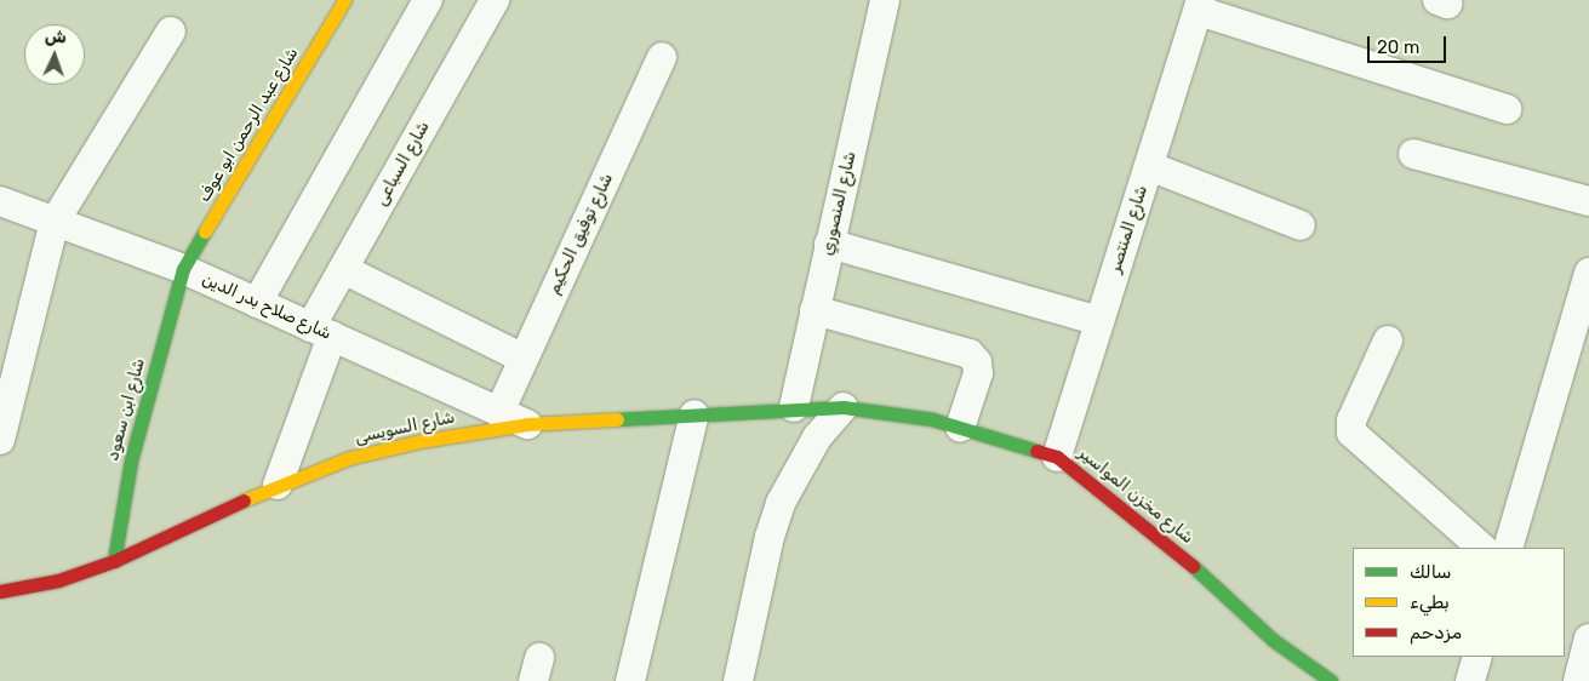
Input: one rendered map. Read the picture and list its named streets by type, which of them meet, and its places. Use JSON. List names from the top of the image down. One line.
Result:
{"streets":{"street":["شارع عبد الرحمن ابو عوف","شارع السباعى","شارع المنصوري","شارع المنتصر","شارع توفيق الحكيم","شارع صلاح بدر الدين","شارع ابن سعود","شارع السويسى","شارع مخزن المواسير"]},"crossings":[["شارع عبد الرحمن ابو عوف","شارع صلاح بدر الدين"],["شارع عبد الرحمن ابو عوف","شارع ابن سعود"],["شارع السباعى","شارع صلاح بدر الدين"],["شارع السباعى","شارع السويسى"],["شارع المنصوري","شارع السويسى"],["شارع المنتصر","شارع مخزن المواسير"],["شارع توفيق الحكيم","شارع صلاح بدر الدين"],["شارع صلاح بدر الدين","شارع ابن سعود"],["شارع صلاح بدر الدين","شارع السويسى"],["شارع ابن سعود","شارع السويسى"],["شارع السويسى","شارع مخزن المواسير"]],"legend":["سالك","بطيء","مزدحم"],"scale_bar":"20 m","north":"top"}
